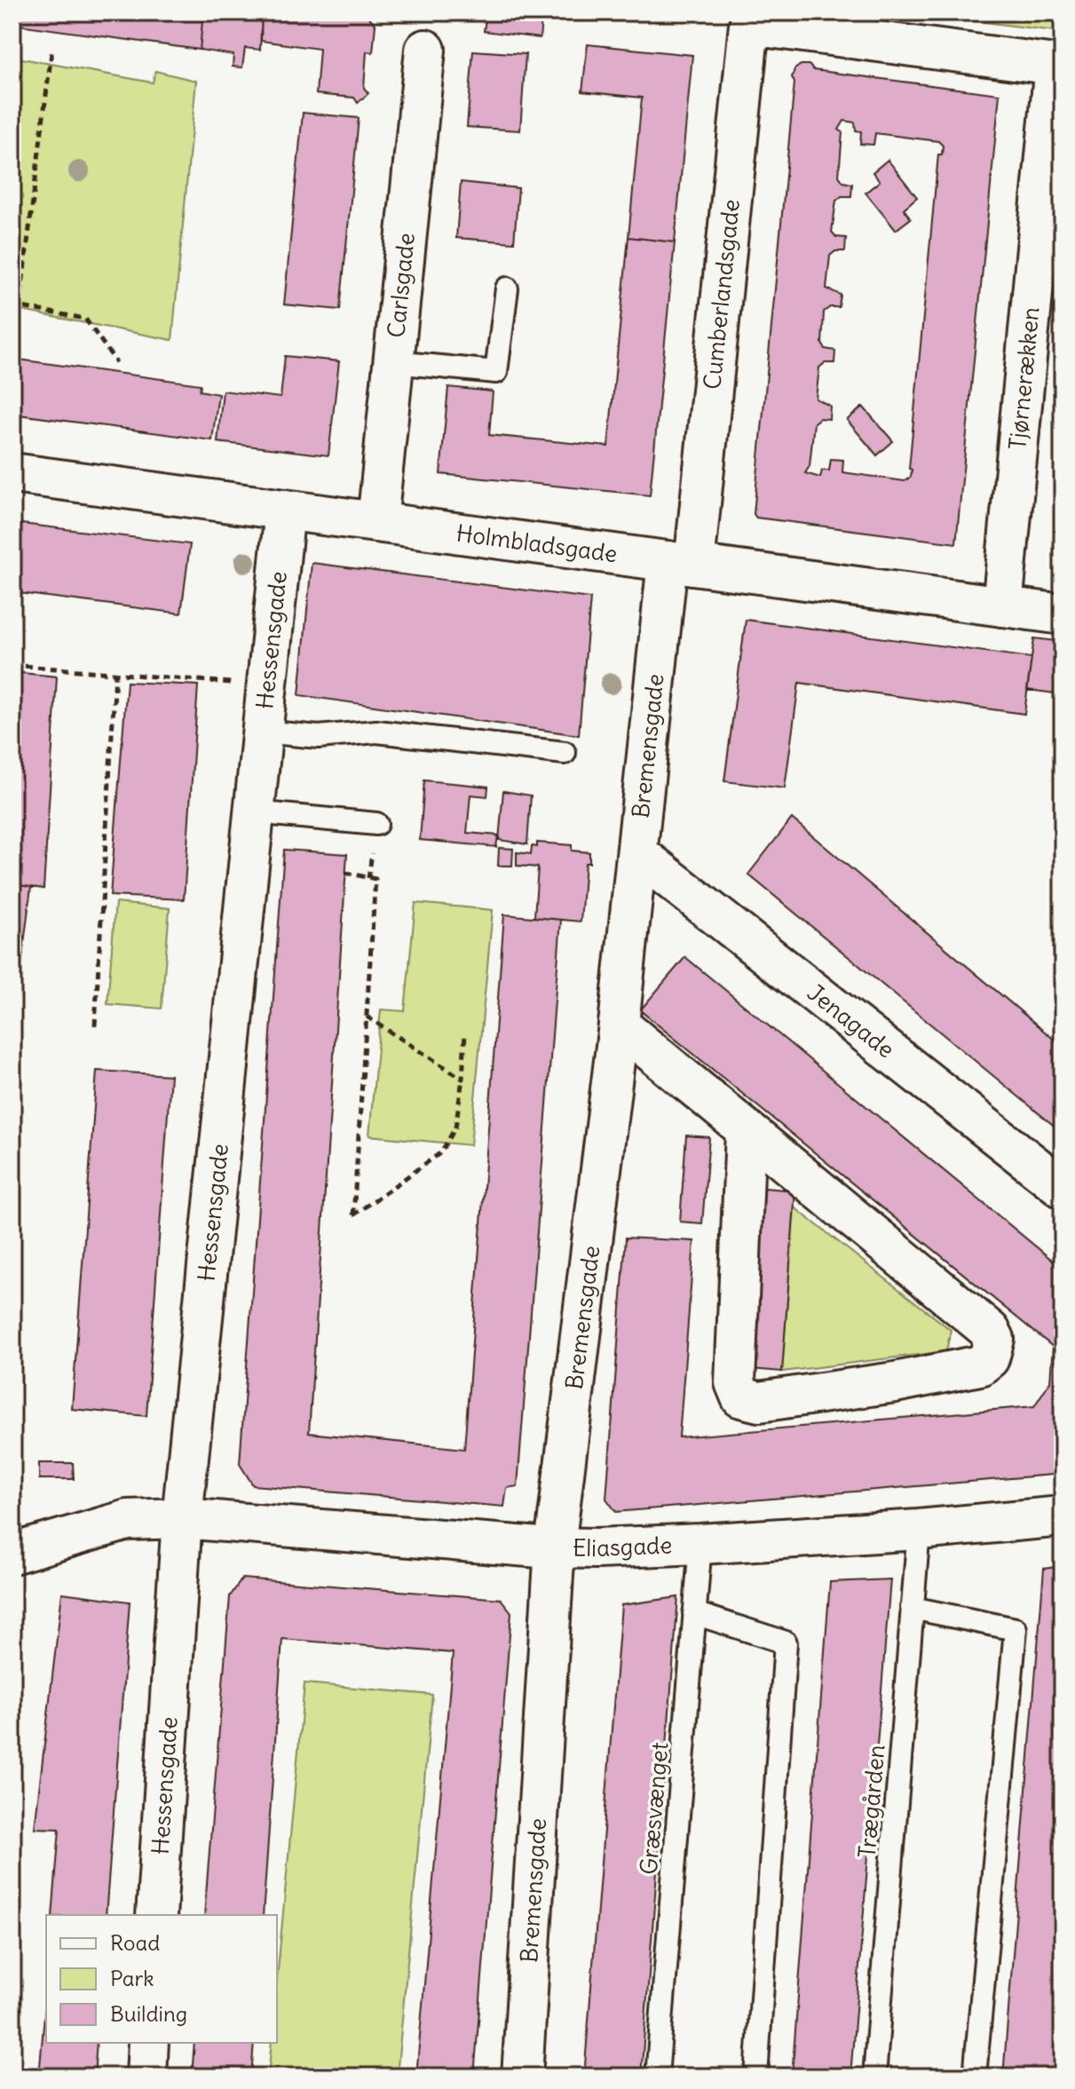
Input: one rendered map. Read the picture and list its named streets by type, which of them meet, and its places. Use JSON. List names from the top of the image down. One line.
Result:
{"streets":{"street":["Carlsgade","Cumberlandsgade","Tjørnerækken","Holmbladsgade","Hessensgade","Bremensgade","Jenagade","Eliasgade"],"lane":["Trægården","Græsvænget"]},"crossings":[["Carlsgade","Holmbladsgade"],["Cumberlandsgade","Tjørnerækken"],["Cumberlandsgade","Holmbladsgade"],["Cumberlandsgade","Bremensgade"],["Tjørnerækken","Holmbladsgade"],["Holmbladsgade","Hessensgade"],["Holmbladsgade","Bremensgade"],["Hessensgade","Eliasgade"],["Bremensgade","Jenagade"],["Bremensgade","Eliasgade"],["Eliasgade","Trægården"],["Eliasgade","Græsvænget"]],"legend":["Road","Park","Building"]}
